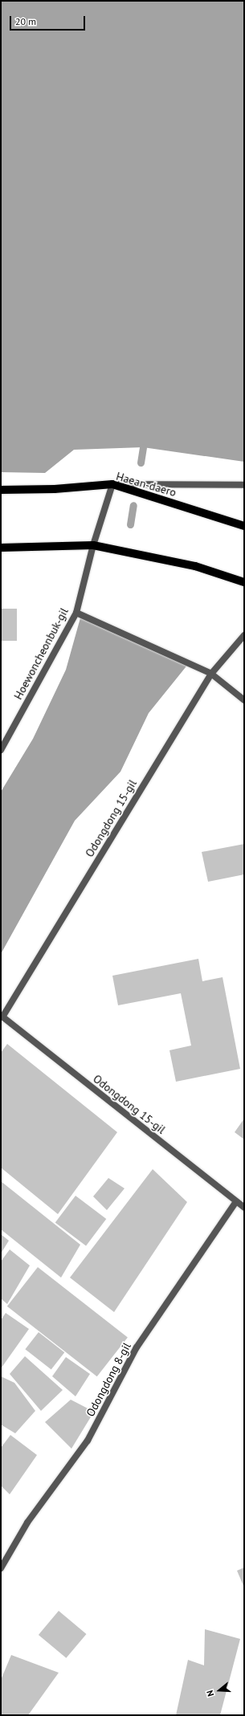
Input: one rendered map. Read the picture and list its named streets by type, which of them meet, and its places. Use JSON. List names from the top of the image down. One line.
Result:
{"streets":{"main road":["Haean-daero"],"street":["Hoewoncheonbuk-gil","Odongdong 15-gil","Odongdong 8-gil"]},"crossings":[["Haean-daero","Hoewoncheonbuk-gil"],["Odongdong 15-gil","Odongdong 8-gil"]],"scale_bar":"20 m","north":"left"}
